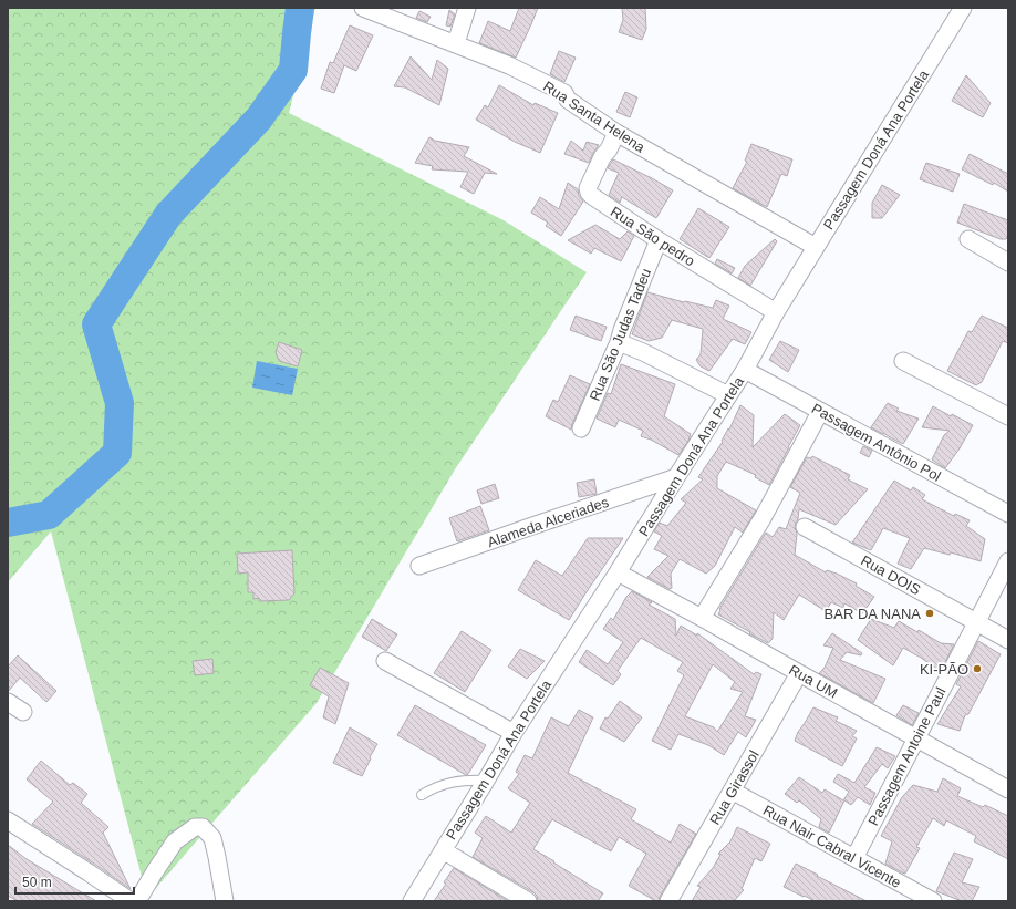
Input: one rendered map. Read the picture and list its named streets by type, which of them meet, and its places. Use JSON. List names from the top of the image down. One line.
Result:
{"streets":{"street":["Rua Santa Helena","Passagem Doná Ana Portela","Rua São pedro","Rua São Judas Tadeu","Passagem Antônio Pol","Alameda Alceriades","Rua DOIS","Rua UM","Passagem Antoine Paul","Rua Girassol","Rua Nair Cabral Vicente"]},"crossings":[["Rua Santa Helena","Passagem Doná Ana Portela"],["Rua Santa Helena","Rua São pedro"],["Passagem Doná Ana Portela","Rua São pedro"],["Passagem Doná Ana Portela","Passagem Antônio Pol"],["Passagem Doná Ana Portela","Alameda Alceriades"],["Passagem Doná Ana Portela","Rua UM"],["Rua São pedro","Rua São Judas Tadeu"],["Rua DOIS","Passagem Antoine Paul"],["Rua UM","Passagem Antoine Paul"],["Rua UM","Rua Girassol"],["Passagem Antoine Paul","Rua Nair Cabral Vicente"],["Rua Girassol","Rua Nair Cabral Vicente"]],"places":["BAR DA NANA","KI-PÃO"],"scale_bar":"50 m"}
